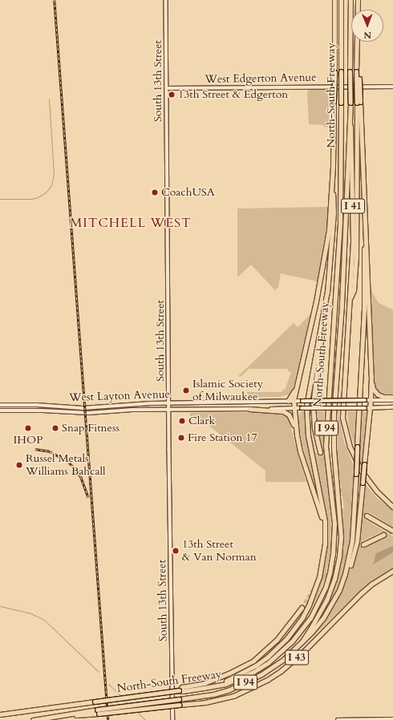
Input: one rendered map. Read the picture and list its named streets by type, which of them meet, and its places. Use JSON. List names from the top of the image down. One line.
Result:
{"streets":{"highway":["North-South Freeway","I 41","I 94","I 43"],"main road":["West Layton Avenue"],"street":["West Edgerton Avenue","South 13th Street"]},"crossings":[["West Edgerton Avenue","South 13th Street"],["South 13th Street","West Layton Avenue"],["North-South Freeway","I 41"],["North-South Freeway","I 43"]],"districts":["MITCHELL WEST"],"places":["13th Street & Edgerton","CoachUSA","Islamic Society of Milwaukee","Clark","IHOP","Snap Fitness","Fire Station 17","Russel Metals Williams Bahcall","13th Street & Van Norman"],"north":"bottom"}
